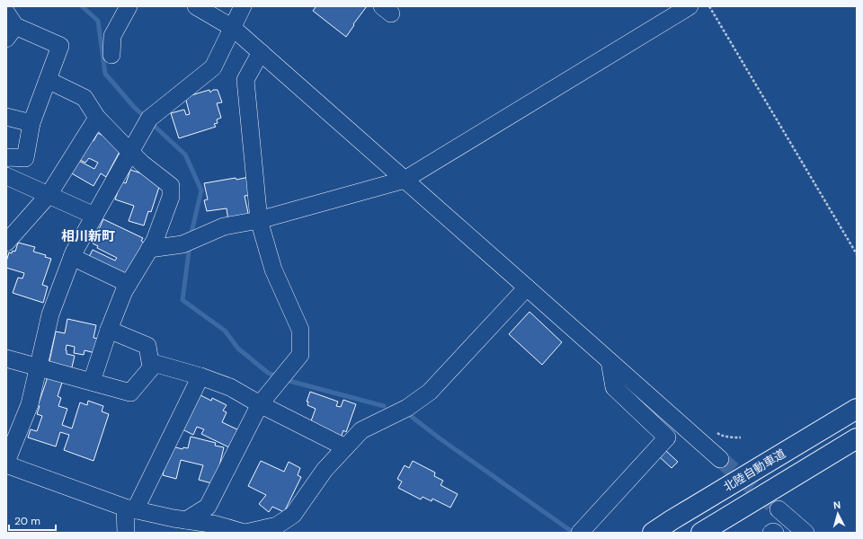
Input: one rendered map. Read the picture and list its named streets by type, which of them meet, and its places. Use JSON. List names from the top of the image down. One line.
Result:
{"streets":{"highway":["北陸自動車道"]},"districts":["相川新町"],"scale_bar":"20 m","north":"top"}
